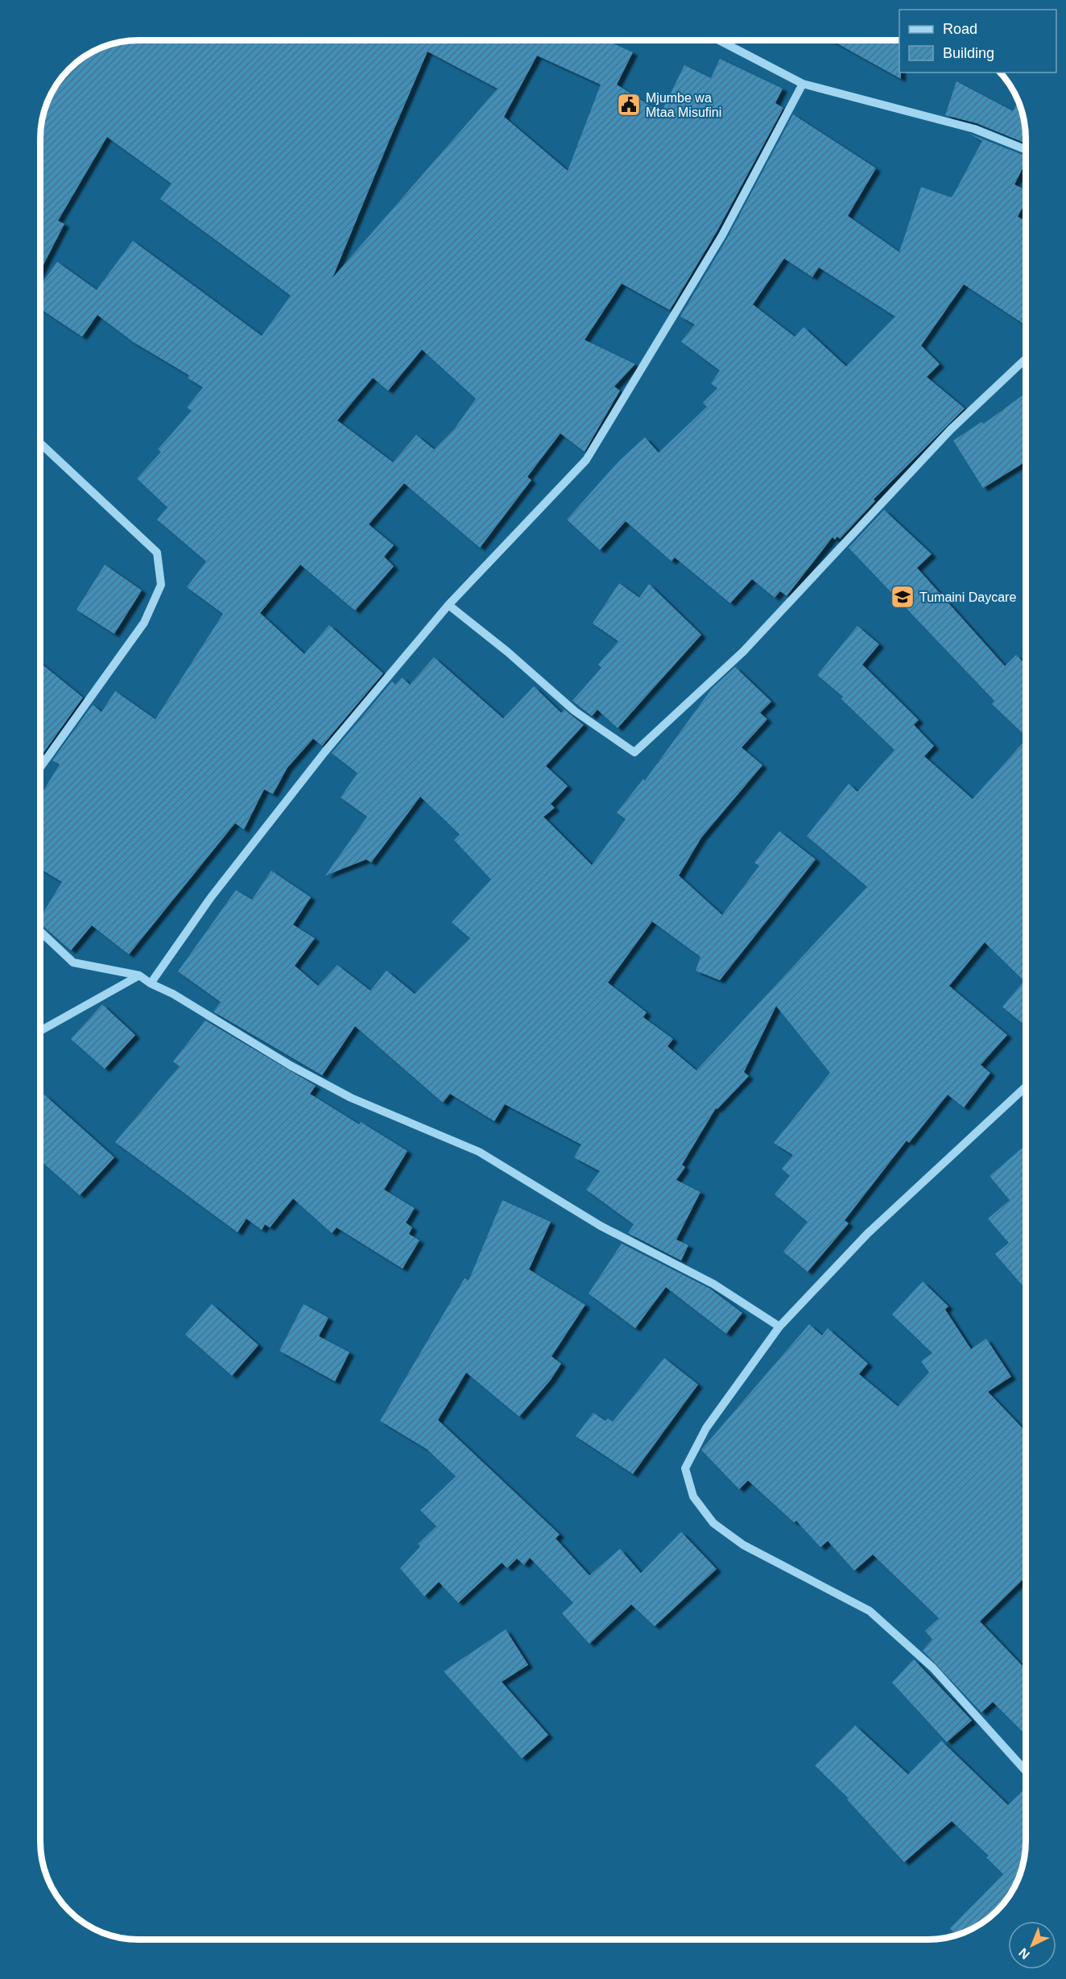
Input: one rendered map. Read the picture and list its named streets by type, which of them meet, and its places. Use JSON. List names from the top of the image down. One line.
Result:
{"places":{"public building":["Mjumbe wa Mtaa Misufini"],"school or university":["Tumaini Daycare"]},"legend":["Road","Building"],"north":"bottom left"}
